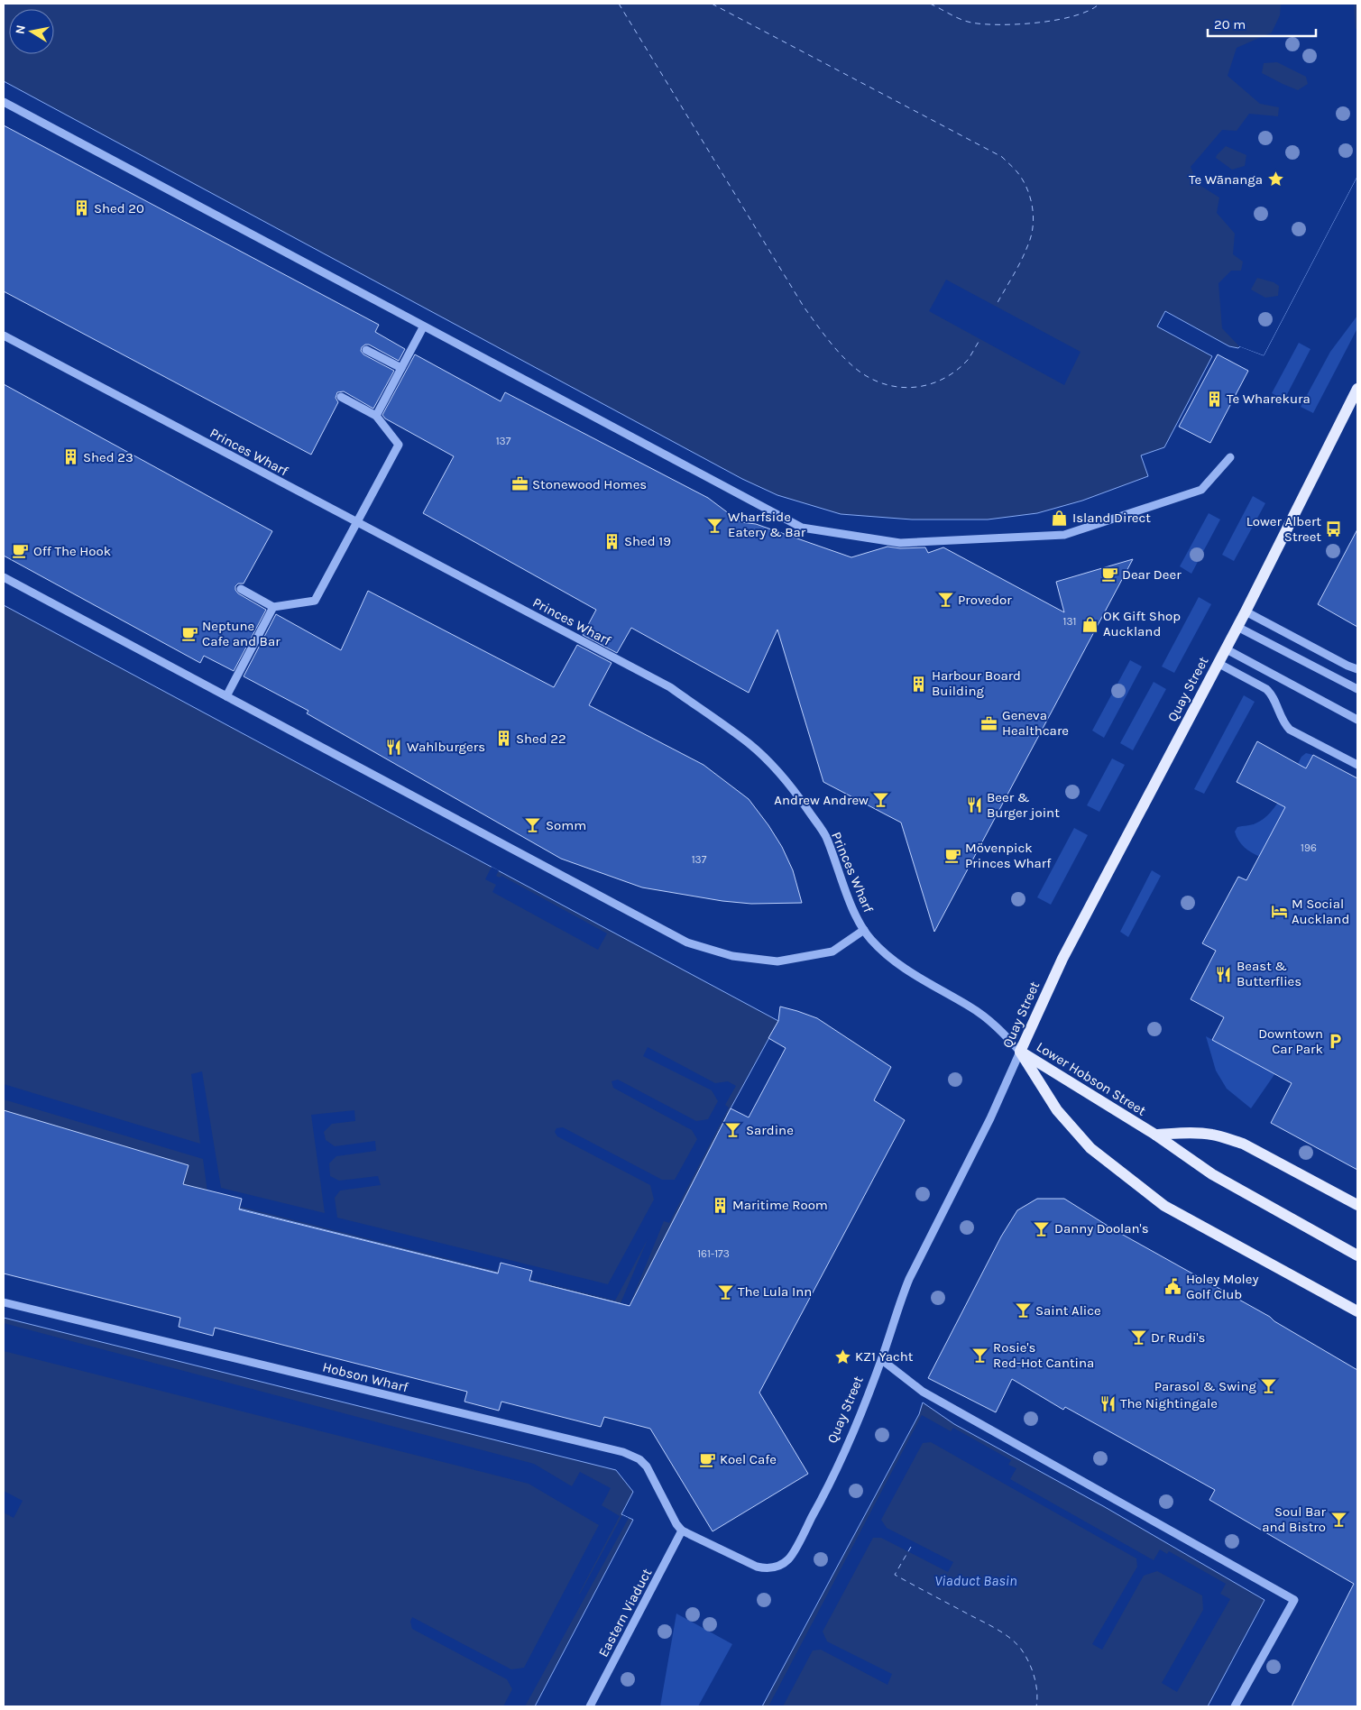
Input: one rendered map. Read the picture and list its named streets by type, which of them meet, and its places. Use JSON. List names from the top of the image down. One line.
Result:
{"streets":{"main road":["Quay Street","Lower Hobson Street"],"street":["Princes Wharf","Hobson Wharf","Eastern Viaduct"]},"crossings":[["Princes Wharf","Quay Street"],["Princes Wharf","Lower Hobson Street"],["Quay Street","Lower Hobson Street"],["Quay Street","Hobson Wharf"],["Quay Street","Eastern Viaduct"],["Hobson Wharf","Eastern Viaduct"]],"water":["Viaduct Basin"],"places":{"place":["Te Wānanga","KZ1 Yacht"],"building":["Shed 20","Te Wharekura","Shed 23","Shed 19","Harbour Board Building","Shed 22","Maritime Room"],"office":["Stonewood Homes","Geneva Healthcare"],"shop":["Island Direct","OK Gift Shop Auckland"],"bar":["Wharfside Eatery & Bar","Provedor","Andrew Andrew","Somm","Sardine","Danny Doolan's","The Lula Inn","Saint Alice","Dr Rudi's","Rosie's Red-Hot Cantina","Parasol & Swing","Soul Bar and Bistro"],"bus stop":["Lower Albert Street"],"cafe":["Off The Hook","Dear Deer","Neptune Cafe and Bar","Mövenpick Princes Wharf","Koel Cafe"],"restaurant":["Wahlburgers","Beer & Burger joint","Beast & Butterflies","The Nightingale"],"hotel":["M Social Auckland"],"parking":["Downtown Car Park"],"public building":["Holey Moley Golf Club"]},"house_numbers":["137","131","196","137","161-173"],"scale_bar":"20 m","north":"left"}
